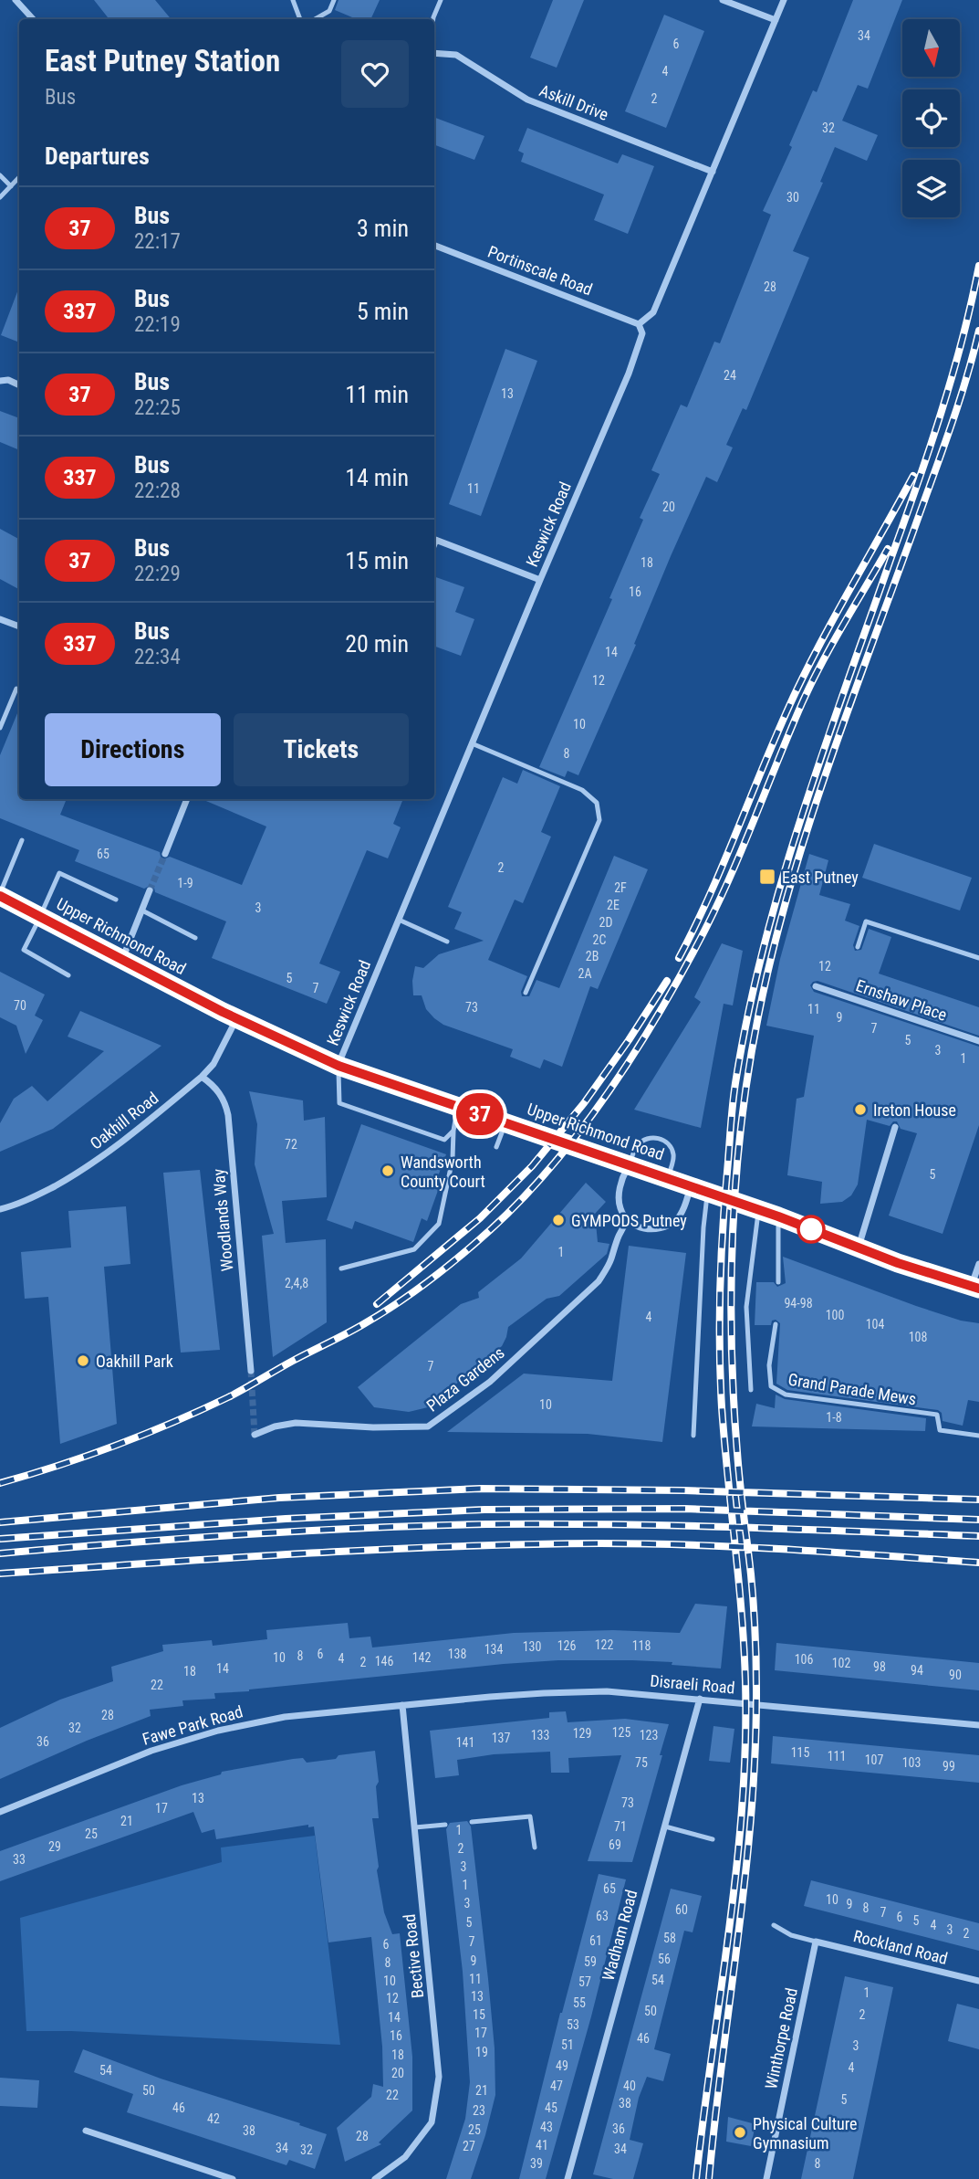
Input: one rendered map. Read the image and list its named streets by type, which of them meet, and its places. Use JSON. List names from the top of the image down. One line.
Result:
{"streets":{"highway":["Upper Richmond Road"],"street":["Askill Drive","Portinscale Road","Keswick Road","Ernshaw Place","Oakhill Road","Woodlands Way","Plaza Gardens","Disraeli Road","Fawe Park Road","Wadham Road","Rockland Road","Bective Road","Winthorpe Road"],"lane":["Grand Parade Mews"]},"crossings":[["Askill Drive","Keswick Road"],["Portinscale Road","Keswick Road"],["Keswick Road","Upper Richmond Road"],["Upper Richmond Road","Oakhill Road"],["Oakhill Road","Woodlands Way"],["Disraeli Road","Fawe Park Road"],["Disraeli Road","Wadham Road"],["Disraeli Road","Bective Road"],["Fawe Park Road","Bective Road"],["Rockland Road","Winthorpe Road"]],"places":{"transit":["East Putney"],"other":["Ireton House","Wandsworth County Court","GYMPODS Putney","Oakhill Park","Physical Culture Gymnasium"]},"lines":["bus line 37"],"house_numbers":["34","6","4","2","32","30","28","24","13","11","20","18","16","14","12","10","8","65","2","1-9","2F","2E","3","2D","2C","2B","12","2A","5","7","70","73","11","9","7","5","3","1","72","5","1","2,4,8","94-98","100","4","104","108","7","10","1-8","122","126","118","130","134","6","138","8","10","142","4","106","146","2","102","98","14","94","18","90","22","28","32","125","129","133","123","137","36","141","115","111","107","75","103","99","13","73","17","21","71","1","25","69","29","2","33","3","1","65","10","3","9","8","60","7","63","6","5","5","4","3","2","58","61","7","6","56","9","59","8","11","54","10","57","1","13","12","55","50","15","2","14","53","17","16","46","51","3","19","18","49","4","54","20","47","40","50","21","22","5","38","46","45","23","42","43","36","25","38","28","41","27","34","34","32","39","8"],"north":"bottom","page":{"on_map":"37","heading":[["East Putney Station","Bus"],"Departures"],"list":[{"mark":"37","name":"Bus","note":"22:17","value":"3 min"},{"mark":"337","name":"Bus","note":"22:19","value":"5 min"},{"mark":"37","name":"Bus","note":"22:25","value":"11 min"},{"mark":"337","name":"Bus","note":"22:28","value":"14 min"},{"mark":"37","name":"Bus","note":"22:29","value":"15 min"},{"mark":"337","name":"Bus","note":"22:34","value":"20 min"}],"buttons":["Directions","Tickets"]}}
